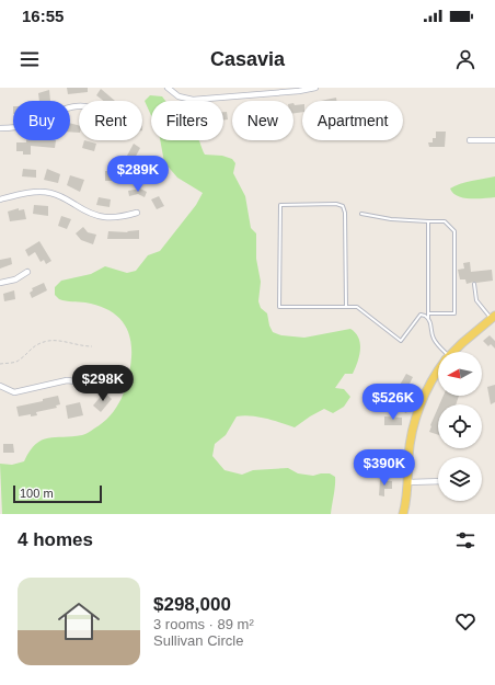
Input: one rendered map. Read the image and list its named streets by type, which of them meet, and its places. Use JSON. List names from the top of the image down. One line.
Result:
{"scale_bar":"100 m","north":"left","page":{"status":"16:55","header":"Casavia","chip":["Buy","Rent","Filters","New","Apartment"],"price":["$289K","$298K","$526K","$390K"],"scale":"100 m","heading":"4 homes","list":[{"name":"$298,000","note":"3 rooms · 89 m² · Sullivan Circle"}]}}
